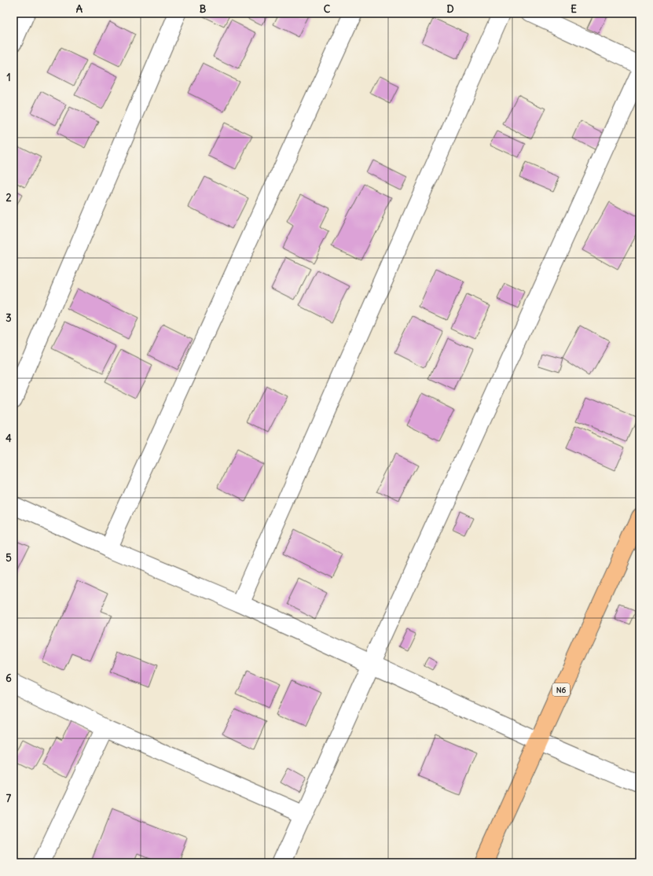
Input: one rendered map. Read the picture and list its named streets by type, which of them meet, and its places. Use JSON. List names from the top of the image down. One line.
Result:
{"streets":{"highway":["N6"]},"grid":{"columns":["A","B","C","D","E"],"rows":["1","2","3","4","5","6","7"]}}
